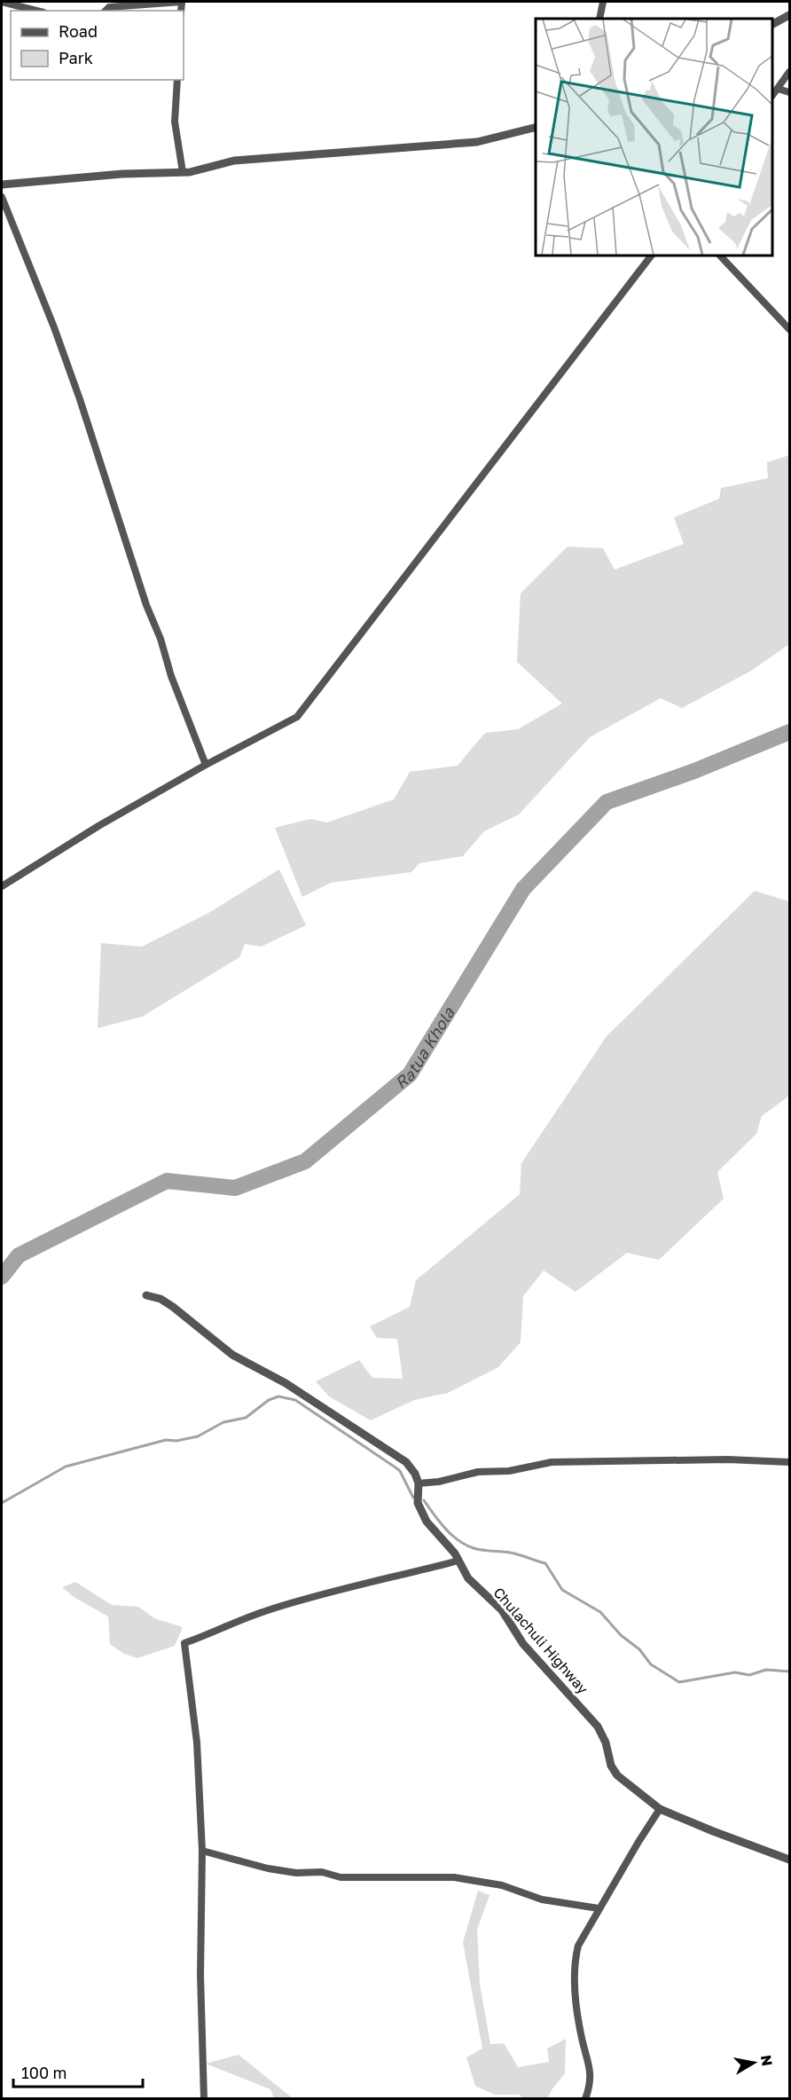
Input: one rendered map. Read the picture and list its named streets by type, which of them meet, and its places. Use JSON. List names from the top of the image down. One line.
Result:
{"streets":{"street":["Chulachuli Highway"]},"water":["Ratua Khola"],"legend":["Road","Park"],"scale_bar":"100 m","north":"right"}
